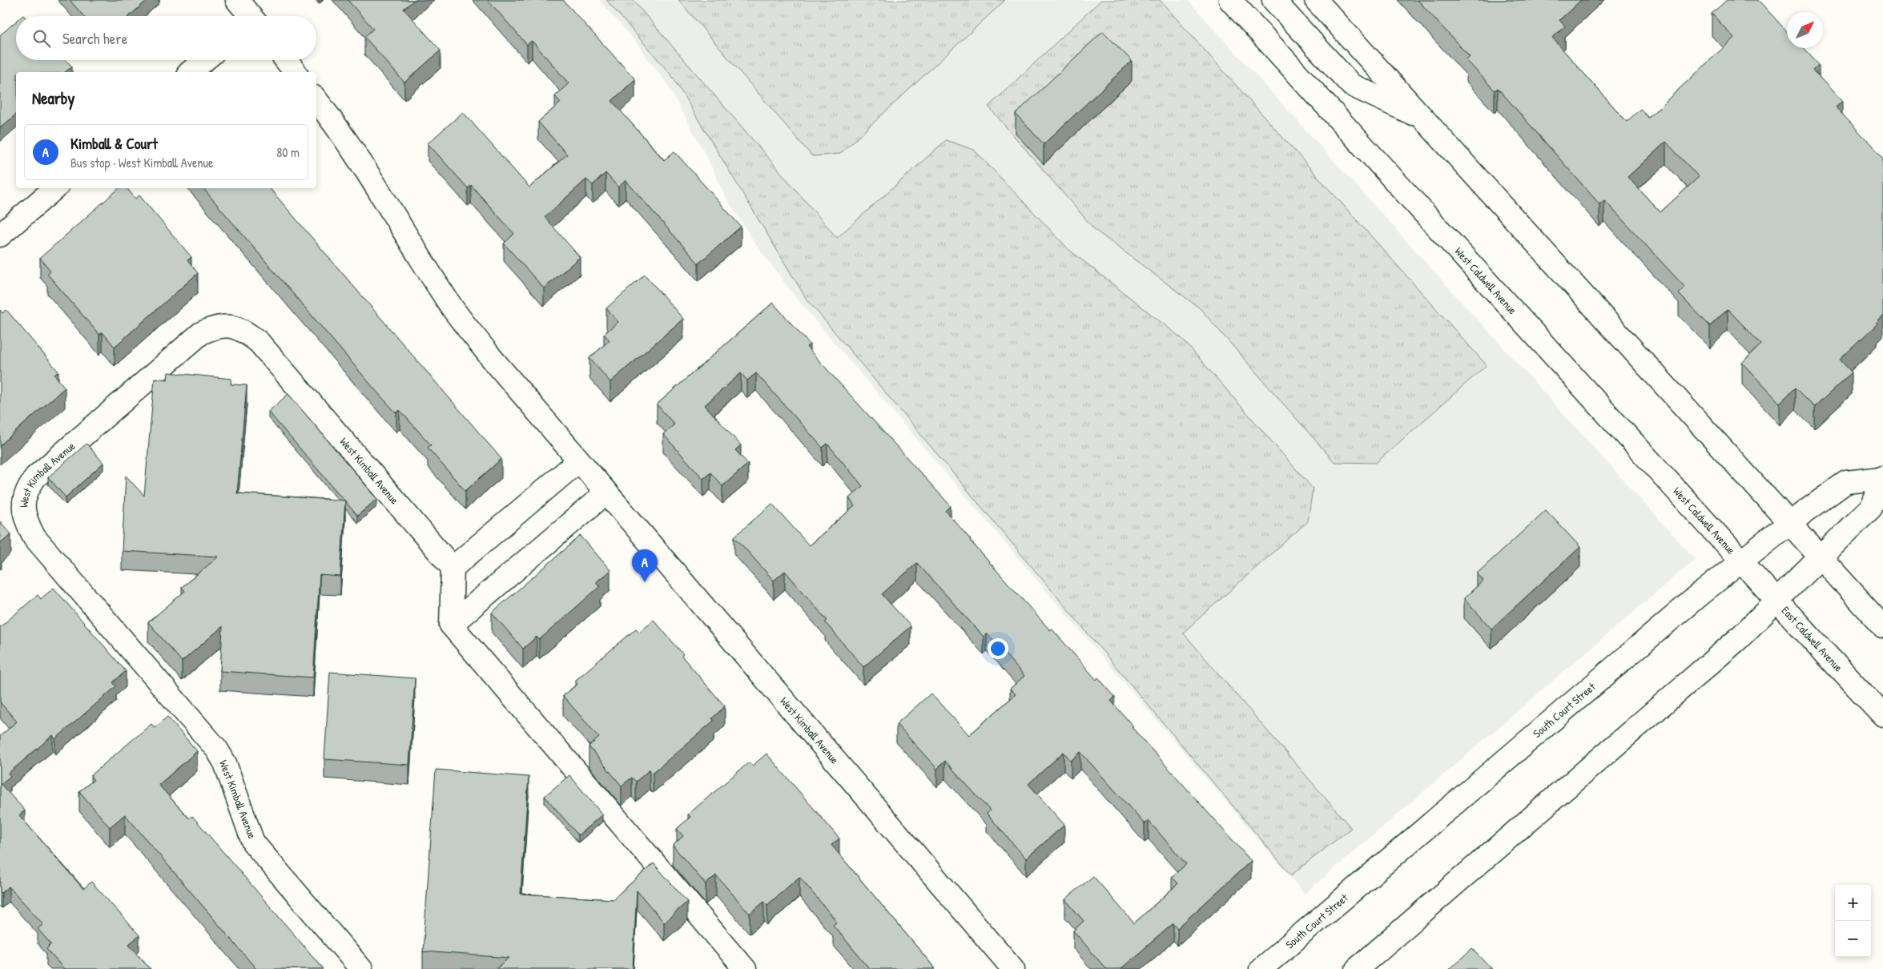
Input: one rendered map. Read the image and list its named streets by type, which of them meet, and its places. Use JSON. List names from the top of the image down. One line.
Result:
{"streets":{"street":["West Caldwell Avenue","West Kimball Avenue","East Caldwell Avenue","South Court Street"]},"crossings":[["West Caldwell Avenue","East Caldwell Avenue"],["West Caldwell Avenue","South Court Street"],["East Caldwell Avenue","South Court Street"]],"north":"top right","page":{"search":"Search here","heading":"Nearby","list":[{"mark":"A","name":"Kimball & Court","note":"Bus stop · West Kimball Avenue","value":"80 m"}],"pins":"A","map_buttons":["+","−"]}}
